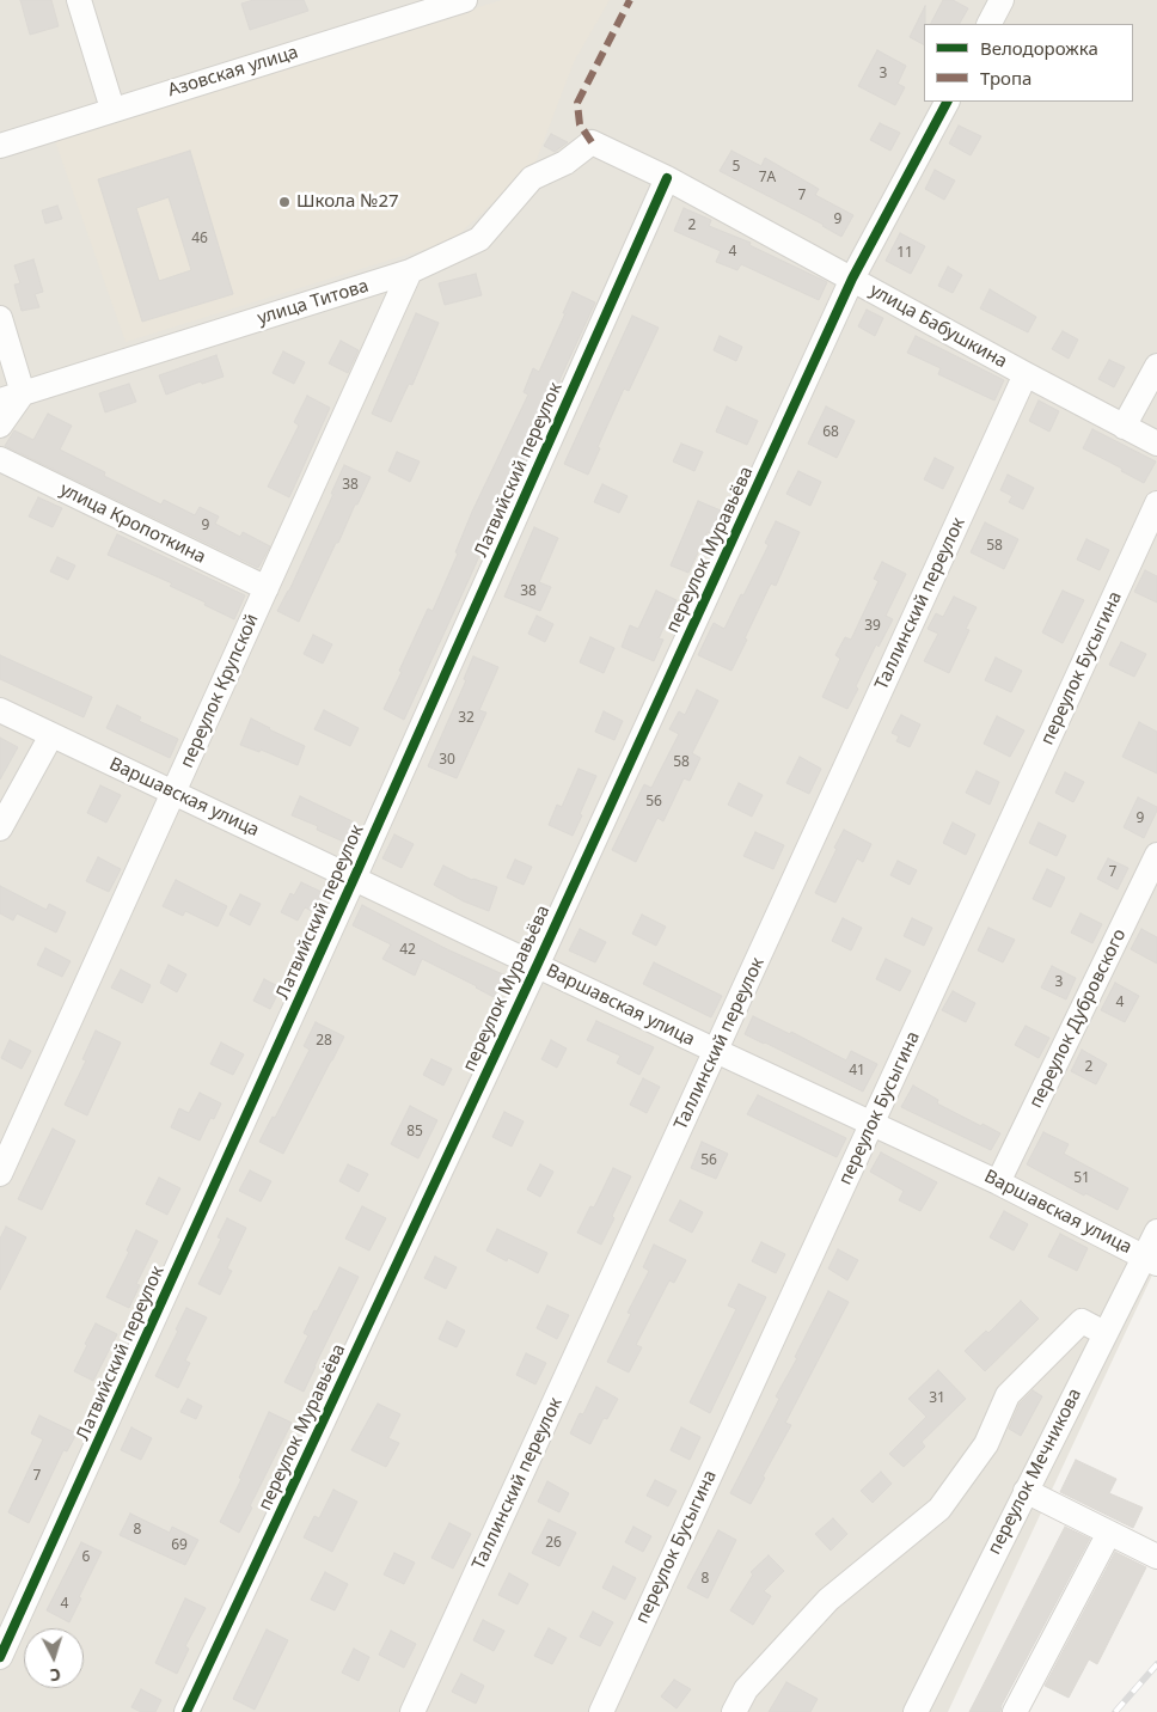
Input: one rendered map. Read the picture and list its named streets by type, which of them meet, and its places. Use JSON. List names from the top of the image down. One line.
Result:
{"streets":{"street":["Азовская улица","улица Титова","улица Бабушкина","Латвийский переулок","улица Кропоткина","переулок Муравьёва","Таллинский переулок","переулок Бусыгина","переулок Крупской","Варшавская улица","переулок Дубровского","переулок Мечникова"]},"crossings":[["улица Титова","улица Бабушкина"],["улица Титова","переулок Крупской"],["улица Бабушкина","Латвийский переулок"],["улица Бабушкина","переулок Муравьёва"],["улица Бабушкина","Таллинский переулок"],["Латвийский переулок","Варшавская улица"],["улица Кропоткина","переулок Крупской"],["переулок Муравьёва","Варшавская улица"],["Таллинский переулок","Варшавская улица"],["переулок Бусыгина","Варшавская улица"],["переулок Крупской","Варшавская улица"],["Варшавская улица","переулок Дубровского"],["Варшавская улица","переулок Мечникова"]],"places":["Школа №27"],"house_numbers":["3","5","7А","7","9","2","46","4","11","68","38","9","58","38","39","32","30","58","56","9","7","42","3","4","28","2","41","85","56","51","31","7","8","26","69","6","8","4"],"legend":["Велодорожка","Тропа"],"north":"bottom"}
